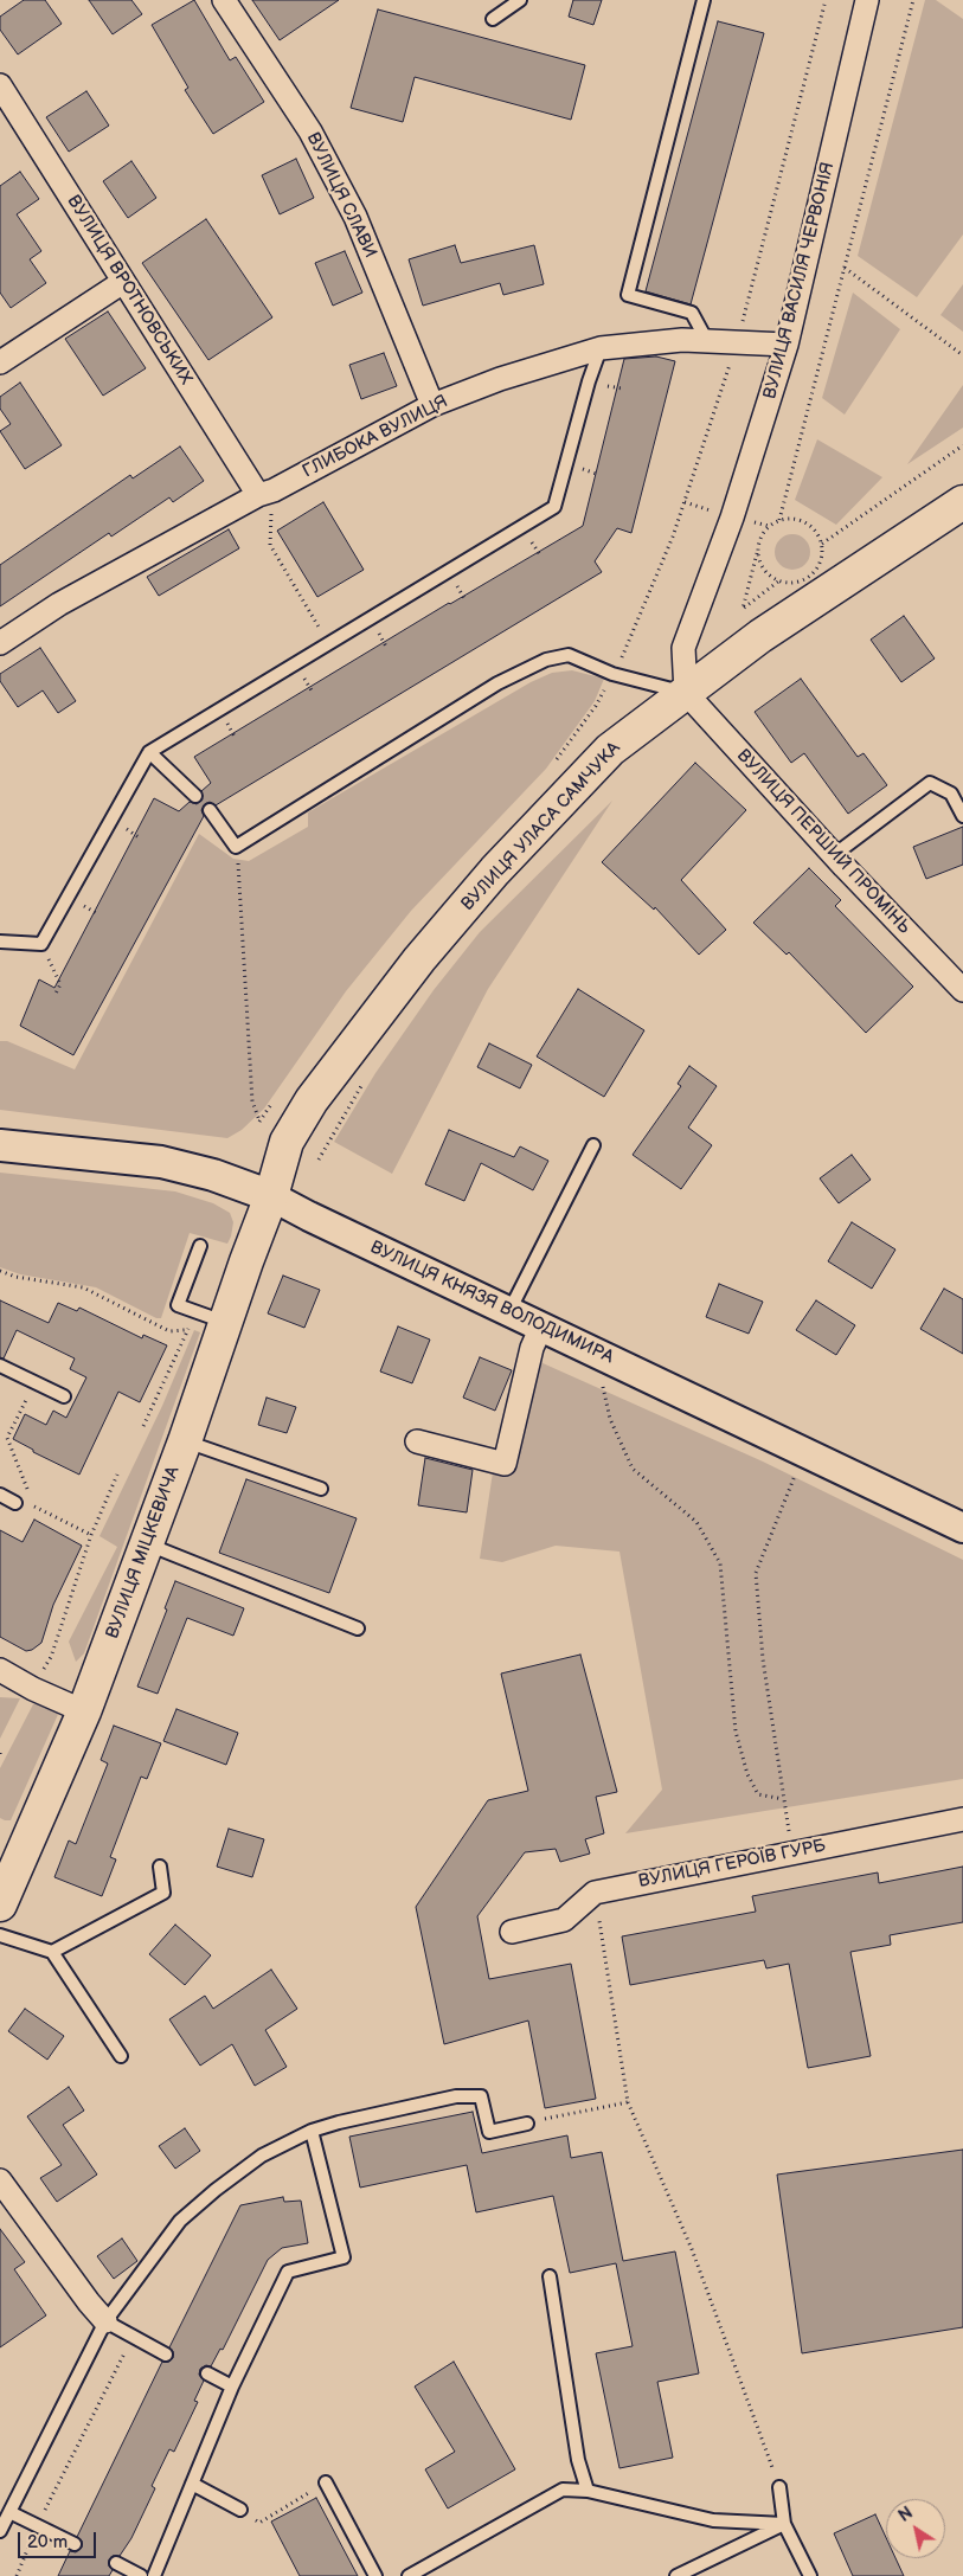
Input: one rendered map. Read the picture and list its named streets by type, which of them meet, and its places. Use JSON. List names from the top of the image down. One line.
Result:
{"streets":{"main road":["ВУЛИЦЯ УЛАСА САМЧУКА","ВУЛИЦЯ КНЯЗЯ ВОЛОДИМИРА","ВУЛИЦЯ МІЦКЕВИЧА"],"street":["ВУЛИЦЯ СЛАВИ","ВУЛИЦЯ ВАСИЛЯ ЧЕРВОНІЯ","ВУЛИЦЯ ВРОТНОВСЬКИХ","ГЛИБОКА ВУЛИЦЯ","ВУЛИЦЯ ПЕРШИЙ ПРОМІНЬ","ВУЛИЦЯ ГЕРОЇВ ГУРБ"]},"crossings":[["ВУЛИЦЯ СЛАВИ","ГЛИБОКА ВУЛИЦЯ"],["ВУЛИЦЯ ВАСИЛЯ ЧЕРВОНІЯ","ГЛИБОКА ВУЛИЦЯ"],["ВУЛИЦЯ ВАСИЛЯ ЧЕРВОНІЯ","ВУЛИЦЯ УЛАСА САМЧУКА"],["ВУЛИЦЯ ВАСИЛЯ ЧЕРВОНІЯ","ВУЛИЦЯ ПЕРШИЙ ПРОМІНЬ"],["ВУЛИЦЯ ВРОТНОВСЬКИХ","ГЛИБОКА ВУЛИЦЯ"],["ВУЛИЦЯ УЛАСА САМЧУКА","ВУЛИЦЯ ПЕРШИЙ ПРОМІНЬ"],["ВУЛИЦЯ УЛАСА САМЧУКА","ВУЛИЦЯ КНЯЗЯ ВОЛОДИМИРА"],["ВУЛИЦЯ УЛАСА САМЧУКА","ВУЛИЦЯ МІЦКЕВИЧА"],["ВУЛИЦЯ КНЯЗЯ ВОЛОДИМИРА","ВУЛИЦЯ МІЦКЕВИЧА"]],"scale_bar":"20 m","north":"top left"}
